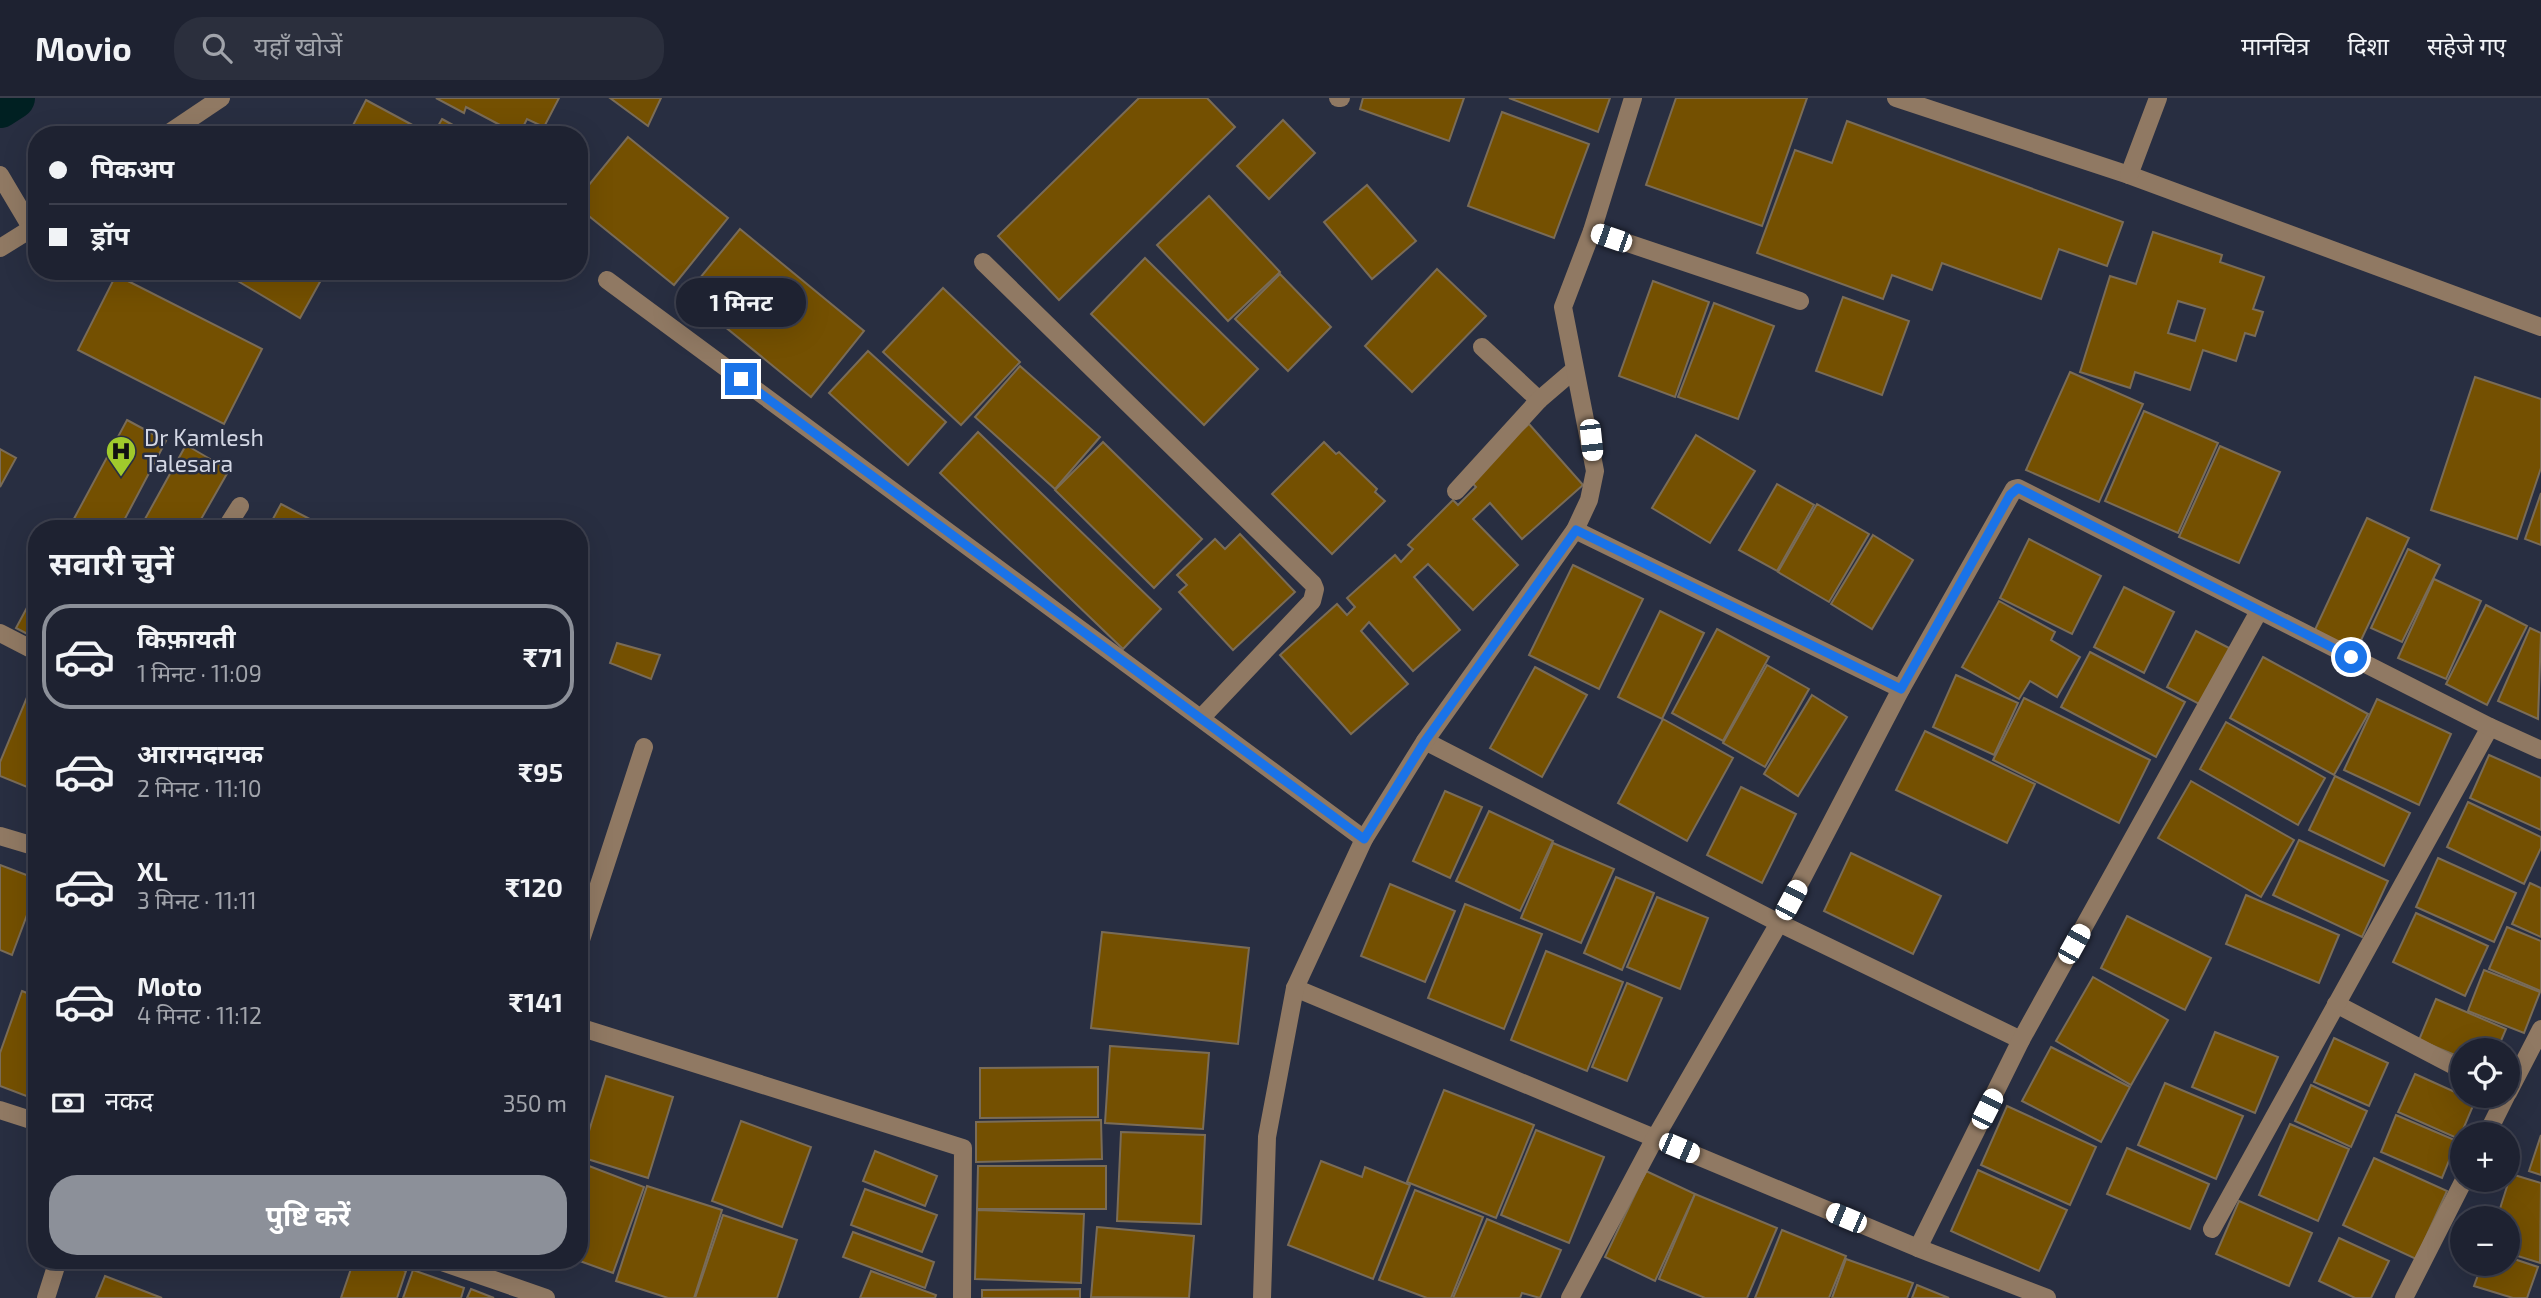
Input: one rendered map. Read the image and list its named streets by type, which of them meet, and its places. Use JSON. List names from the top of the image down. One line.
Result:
{"places":{"hospital":["Dr Kamlesh Talesara"]},"page":{"header":"Movio","search":"यहाँ खोजें","nav":["मानचित्र","दिशा","सहेजे गए"],"banner":["पिकअप","ड्रॉप"],"bubble":"1 मिनट","heading":"सवारी चुनें","list":[{"name":"किफ़ायती","note":"1 मिनट · 11:09","value":"₹71"},{"name":"आरामदायक","note":"2 मिनट · 11:10","value":"₹95"},{"name":"XL","note":"3 मिनट · 11:11","value":"₹120"},{"name":"Moto","note":"4 मिनट · 11:12","value":"₹141"}],"map_buttons":["+","−"],"pay":["नकद","350 m"],"buttons":"पुष्टि करें"}}
